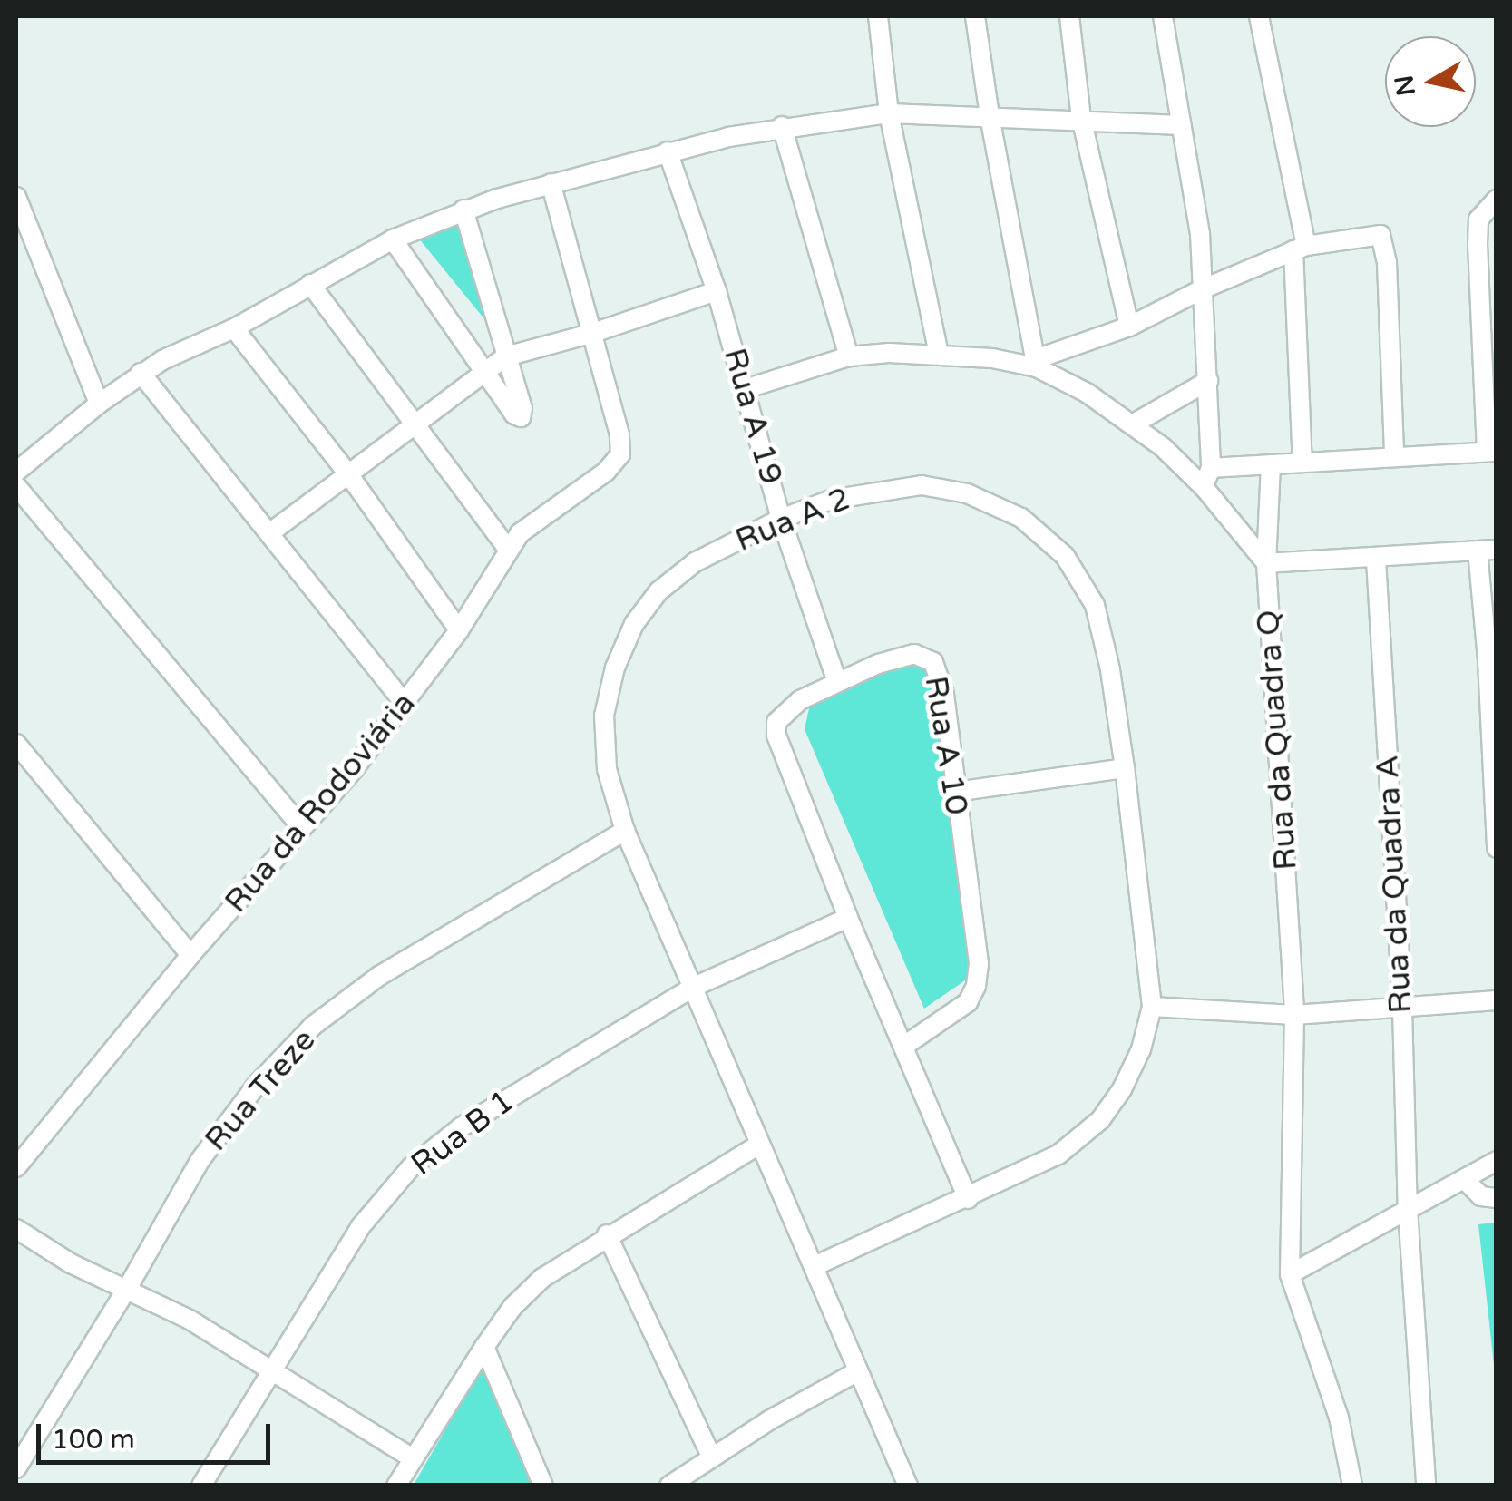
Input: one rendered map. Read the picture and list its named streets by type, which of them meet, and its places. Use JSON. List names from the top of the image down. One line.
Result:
{"streets":{"street":["Rua A 19","Rua A 2","Rua da Quadra Q","Rua A 10","Rua da Rodoviária","Rua da Quadra A","Rua Treze","Rua B 1"]},"crossings":[["Rua A 19","Rua A 2"],["Rua A 19","Rua A 10"],["Rua A 2","Rua A 10"],["Rua A 2","Rua Treze"],["Rua A 2","Rua B 1"],["Rua A 10","Rua B 1"]],"scale_bar":"100 m","north":"left"}
